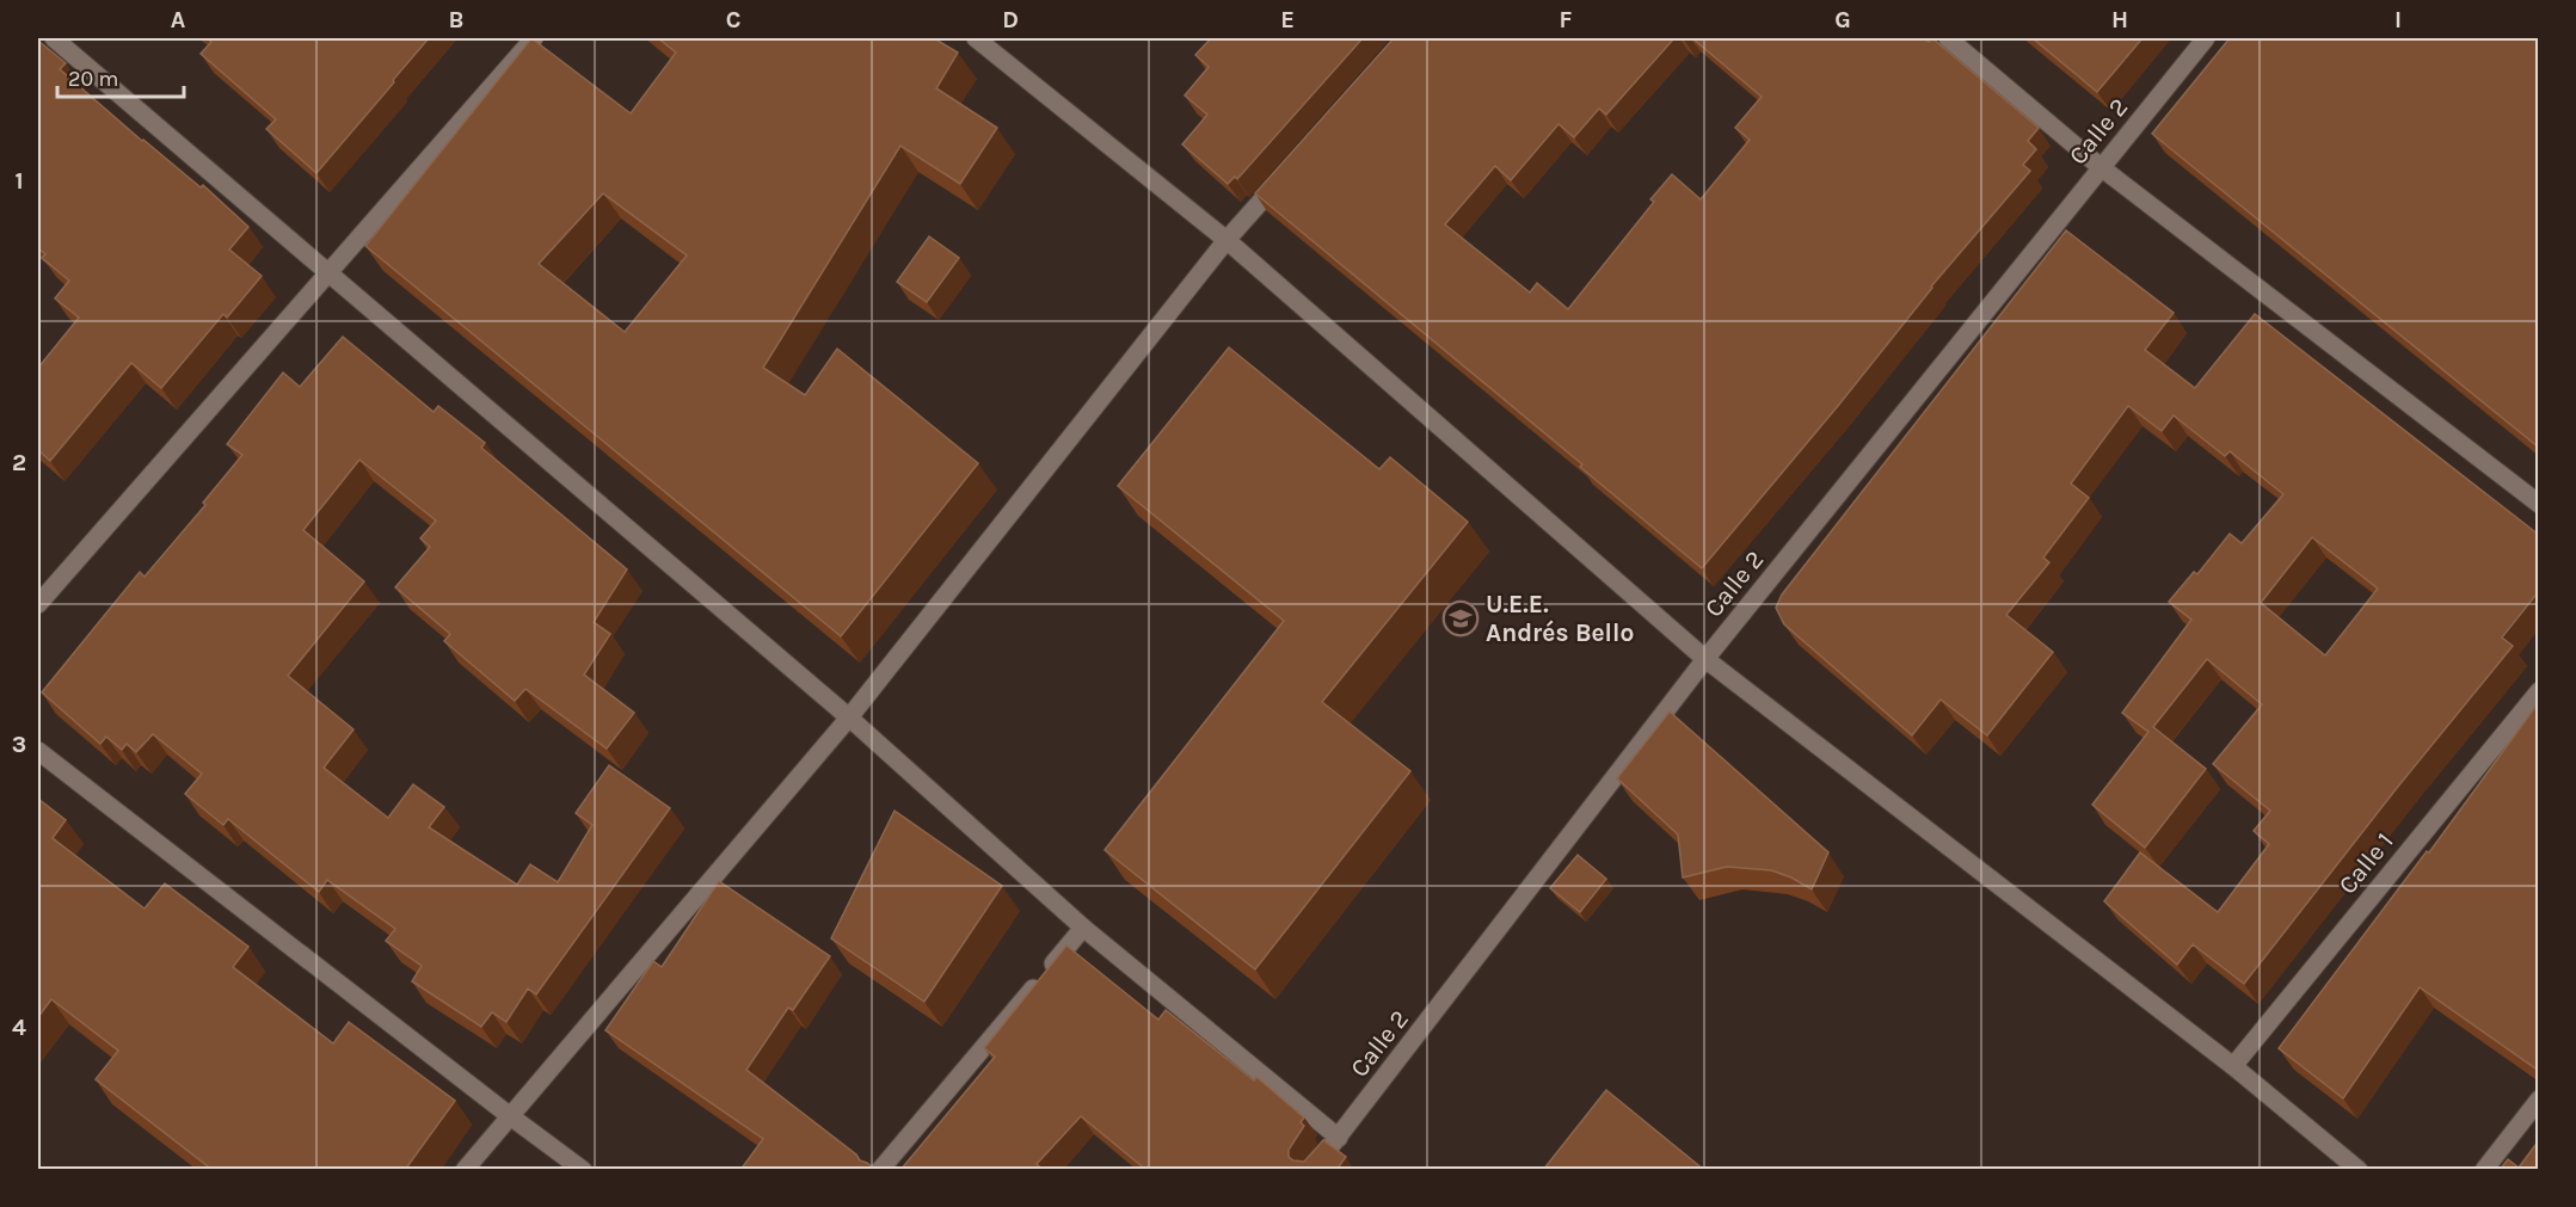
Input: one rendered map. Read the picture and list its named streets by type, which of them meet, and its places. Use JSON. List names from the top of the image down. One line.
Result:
{"streets":{"street":["Calle 2","Calle 1"]},"places":{"school or university":["U.E.E. Andrés Bello"]},"scale_bar":"20 m","grid":{"columns":["A","B","C","D","E","F","G","H","I"],"rows":["1","2","3","4"]}}
